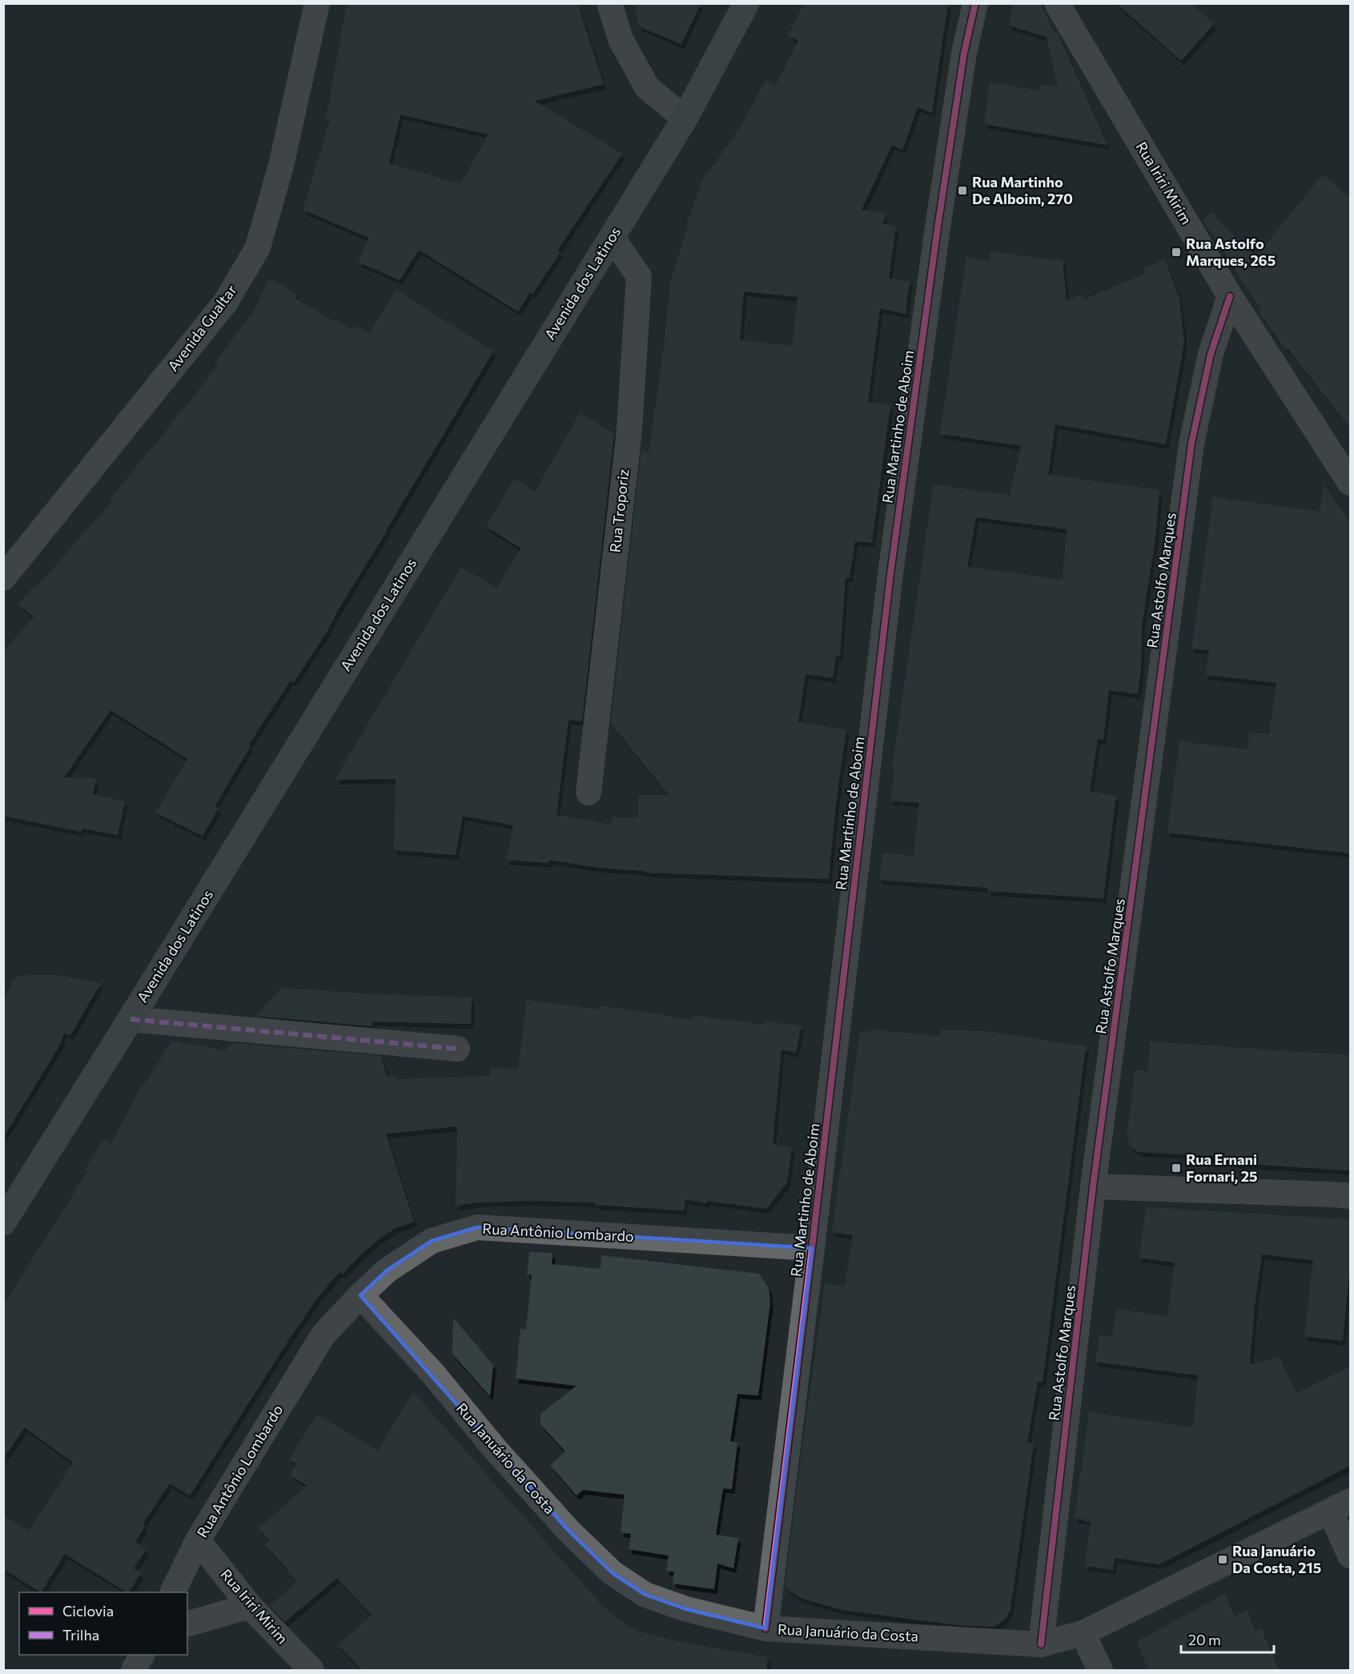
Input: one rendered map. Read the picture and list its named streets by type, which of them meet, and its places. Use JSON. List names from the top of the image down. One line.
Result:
{"streets":{"main road":["Avenida dos Latinos"],"street":["Rua Iriri Mirim","Avenida Gualtar","Rua Martinho de Aboim","Rua Troporiz","Rua Astolfo Marques","Rua Antônio Lombardo","Rua Januário da Costa"]},"crossings":[["Rua Iriri Mirim","Rua Astolfo Marques"],["Rua Iriri Mirim","Rua Antônio Lombardo"],["Avenida dos Latinos","Rua Troporiz"],["Rua Martinho de Aboim","Rua Antônio Lombardo"],["Rua Martinho de Aboim","Rua Januário da Costa"],["Rua Astolfo Marques","Rua Januário da Costa"],["Rua Antônio Lombardo","Rua Januário da Costa"]],"places":{"transit":["Rua Martinho De Alboim, 270","Rua Astolfo Marques, 265","Rua Ernani Fornari, 25","Rua Januário Da Costa, 215"]},"legend":["Ciclovia","Trilha"],"scale_bar":"20 m"}
